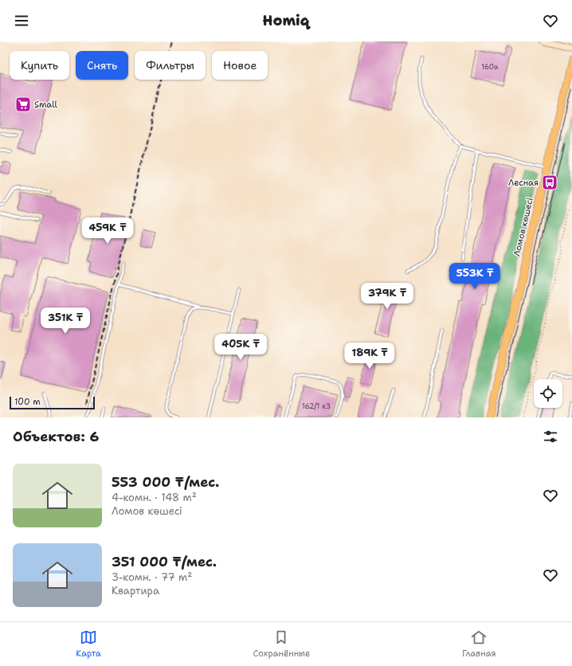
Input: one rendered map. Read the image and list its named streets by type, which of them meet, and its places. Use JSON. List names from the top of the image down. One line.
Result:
{"streets":{"main road":["Ломов көшесі"]},"places":{"supermarket":["Small"],"bus stop":["Лесная"]},"house_numbers":["160а","162/1 к3"],"scale_bar":"100 m","page":{"header":"Homiq","chip":["Купить","Снять","Фильтры","Новое"],"price":["459K ₸","553K ₸","379K ₸","351K ₸","405K ₸","189K ₸"],"scale":"100 m","heading":"Объектов: 6","list":[{"name":"553 000 ₸/мес.","note":"4-комн. · 148 m² · Ломов көшесі"},{"name":"351 000 ₸/мес.","note":"3-комн. · 77 m² · Квартира"}],"tabs":["Карта","Сохранённые","Главная"]}}
